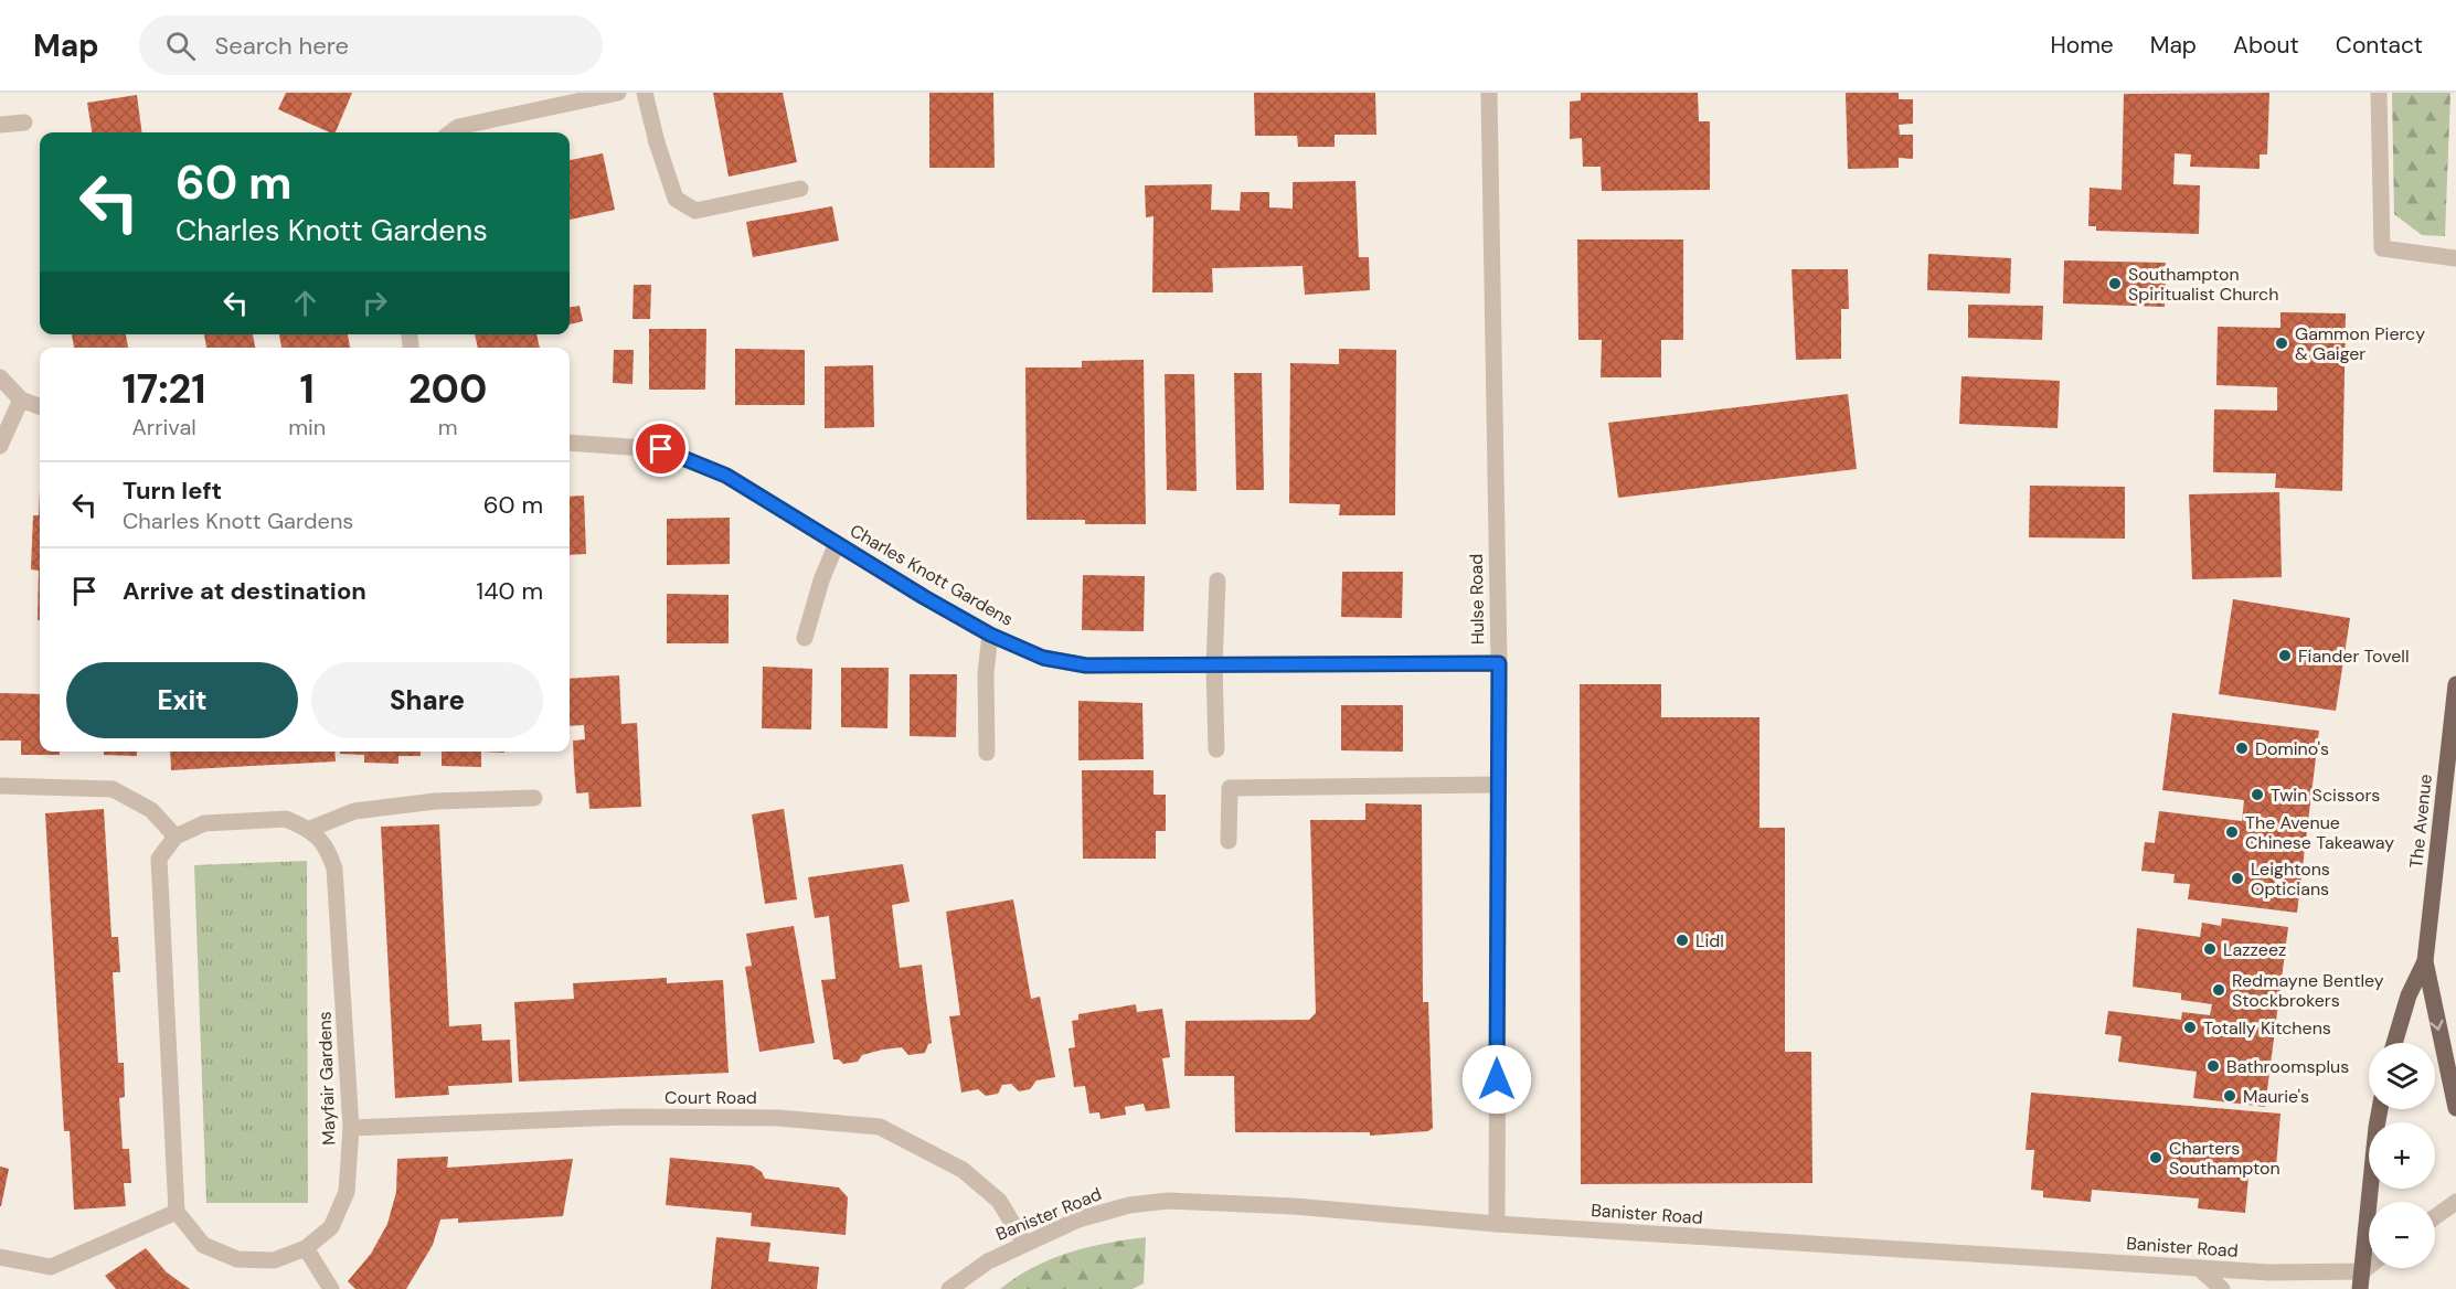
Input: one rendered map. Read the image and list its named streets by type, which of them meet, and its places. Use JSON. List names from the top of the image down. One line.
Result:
{"streets":{"main road":["The Avenue"],"street":["Charles Knott Gardens","Hulse Road","Mayfair Gardens","Court Road","Banister Road"]},"crossings":[["Charles Knott Gardens","Hulse Road"],["Hulse Road","Banister Road"],["Mayfair Gardens","Court Road"],["Court Road","Banister Road"]],"places":["Southampton Spiritualist Church","Gammon Piercy & Gaiger","Fiander Tovell","Domino's","Twin Scissors","The Avenue Chinese Takeaway","Leightons Opticians","Lidl","Lazzeez","Redmayne Bentley Stockbrokers","Totally Kitchens","Bathroomsplus","Maurie's","Charters Southampton"],"page":{"header":"Map","search":"Search here","nav":["Home","Map","About","Contact"],"turn":["60 m","Charles Knott Gardens"],"eta":["17:21","Arrival","1","min","200","m"],"list":[{"name":"Turn left","note":"Charles Knott Gardens","value":"60 m"},{"name":"Arrive at destination","value":"140 m"}],"buttons":["Exit","Share"],"map_buttons":["+","−"]}}
